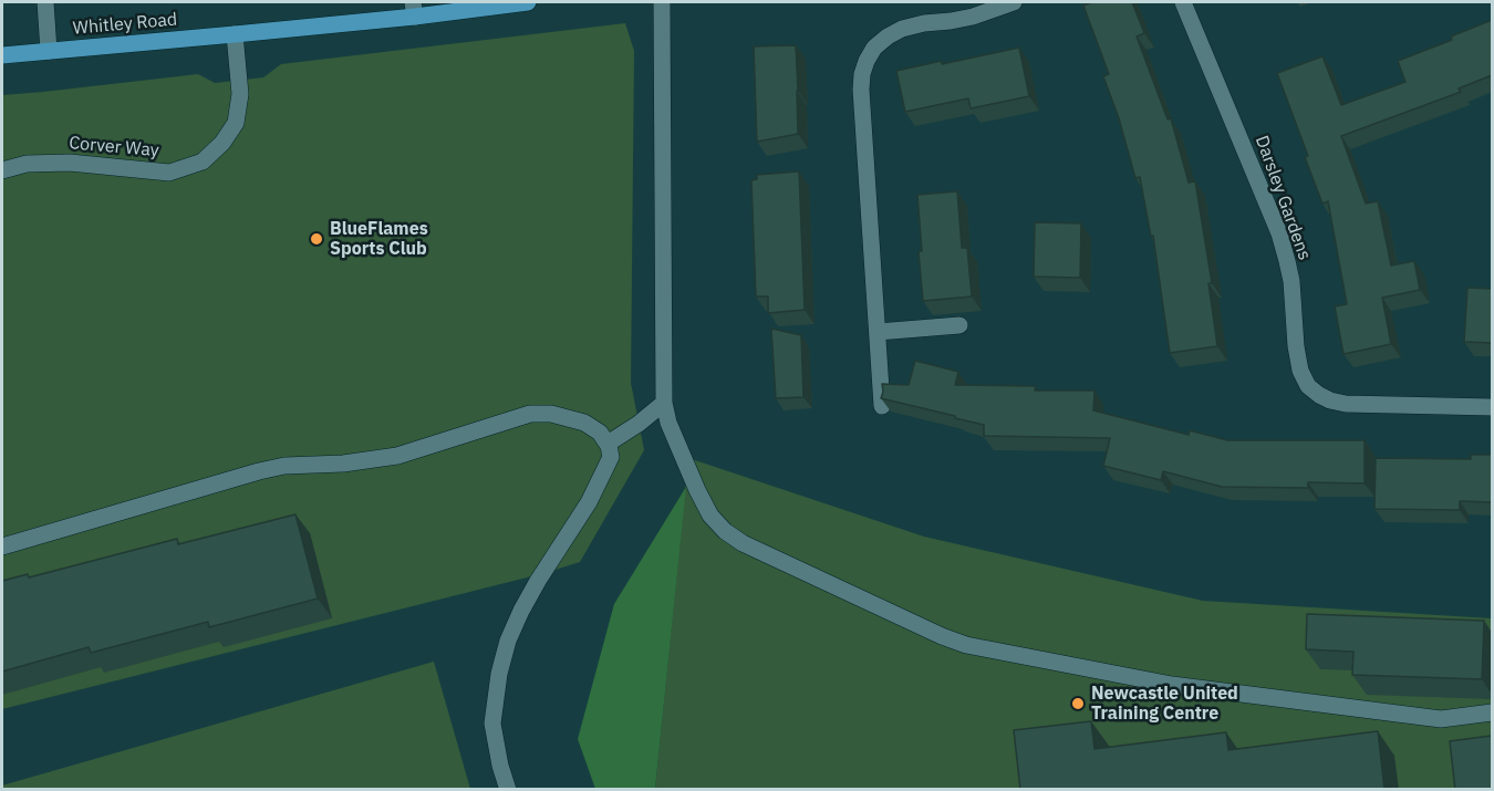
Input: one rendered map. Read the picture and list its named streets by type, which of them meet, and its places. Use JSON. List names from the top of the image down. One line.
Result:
{"streets":{"main road":["Whitley Road"],"street":["Corver Way","Darsley Gardens"]},"crossings":[["Whitley Road","Corver Way"]],"places":["BlueFlames Sports Club","Newcastle United Training Centre"]}
